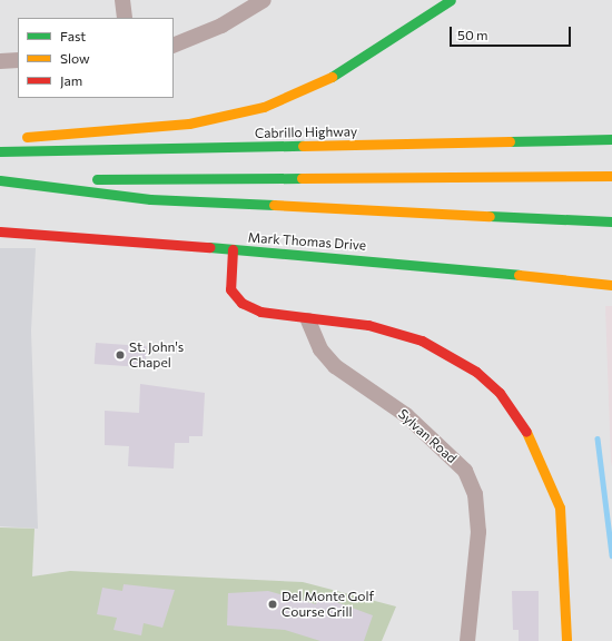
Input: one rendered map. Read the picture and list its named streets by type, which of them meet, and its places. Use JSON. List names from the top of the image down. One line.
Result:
{"streets":{"main road":["Cabrillo Highway","Mark Thomas Drive"],"street":["Sylvan Road"]},"places":["St. John's Chapel","Del Monte Golf Course Grill"],"legend":["Fast","Slow","Jam"],"scale_bar":"50 m"}
